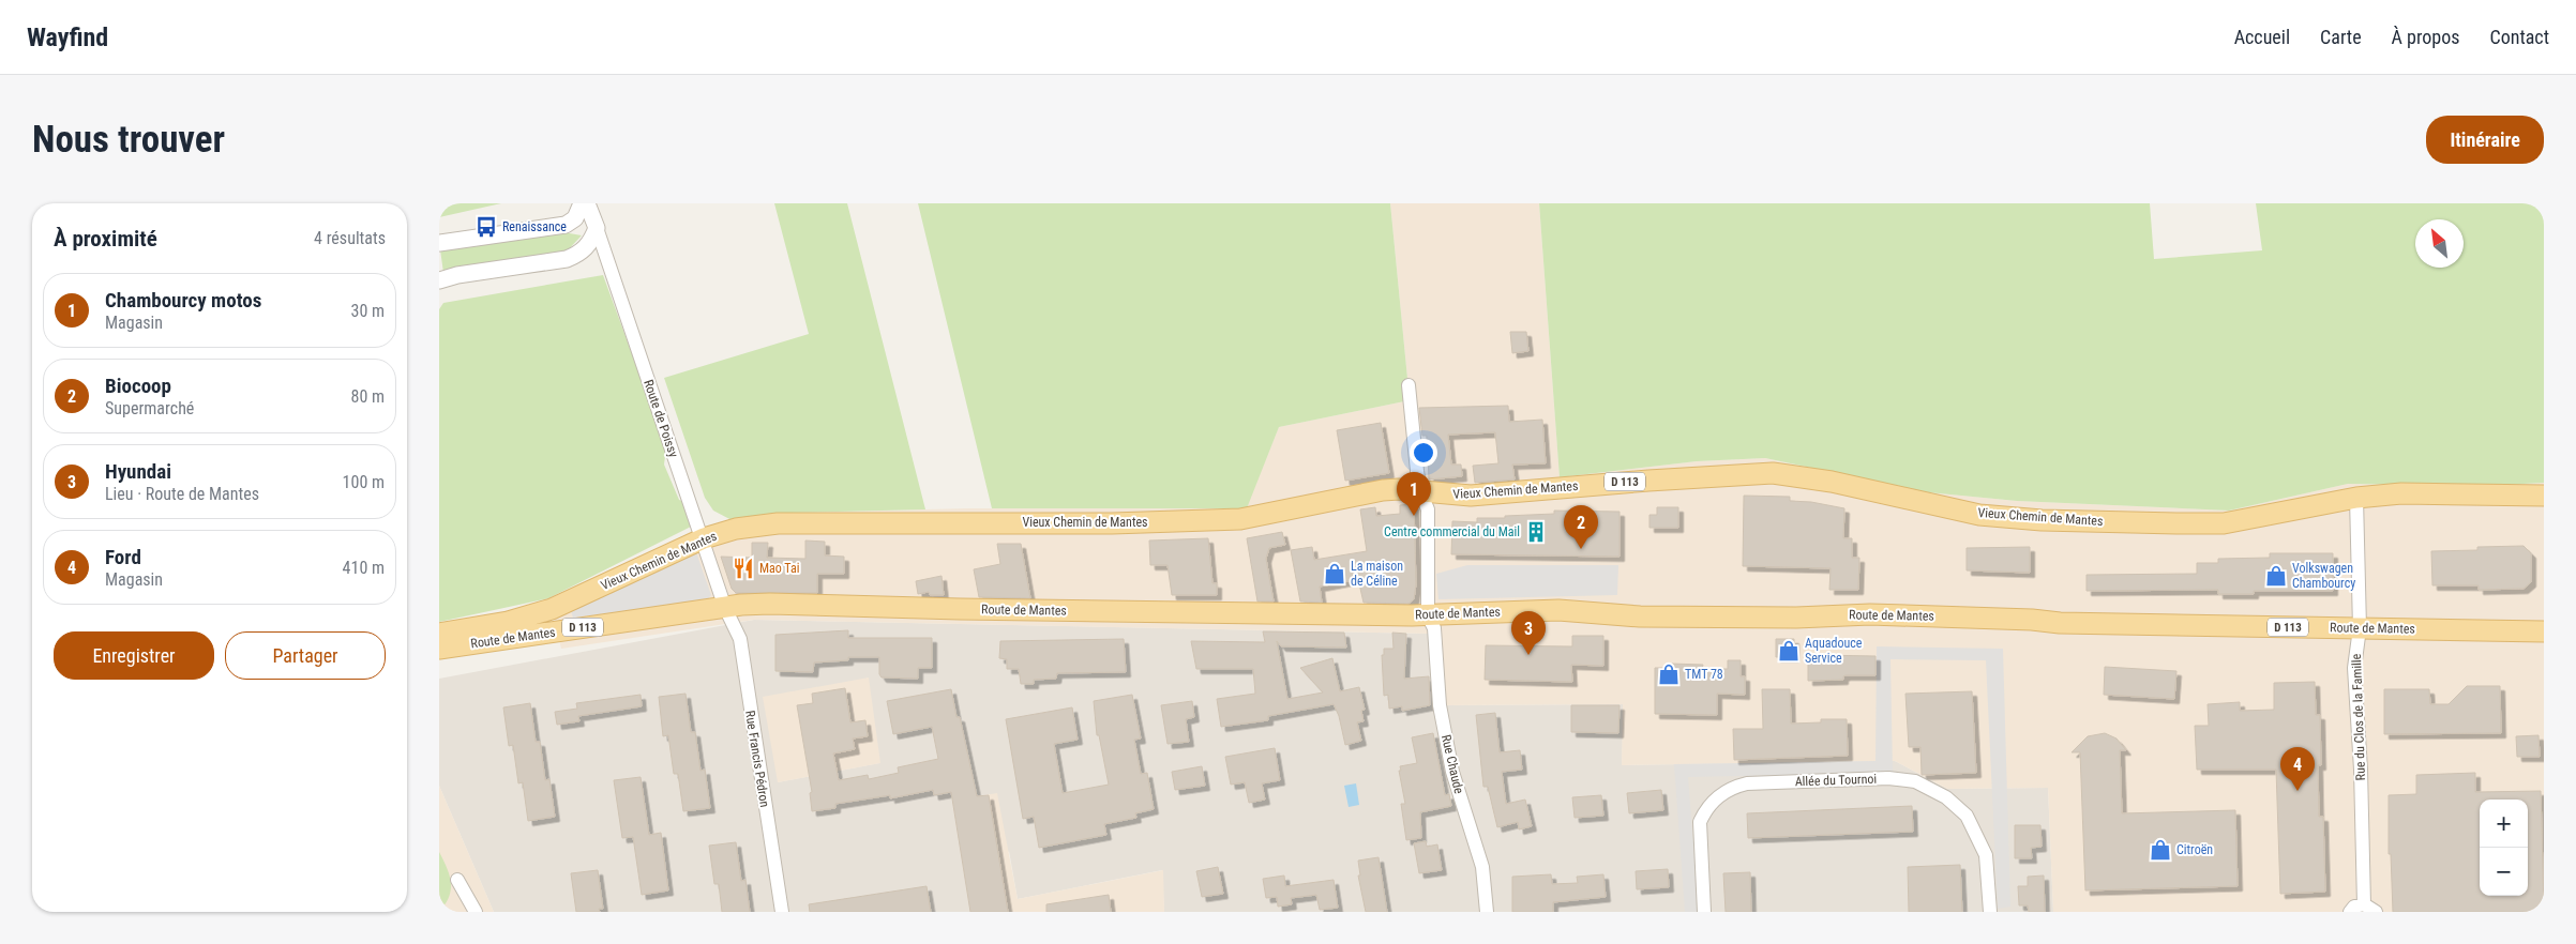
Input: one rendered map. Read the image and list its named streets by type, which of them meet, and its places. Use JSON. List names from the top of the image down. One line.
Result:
{"streets":{"main road":["D 113","Vieux Chemin de Mantes","Route de Mantes"],"street":["Route de Poissy","Rue du Clos de la Famille","Rue Francis Pédron","Rue Chaude","Allée du Tournoi"]},"crossings":[["Route de Poissy","Vieux Chemin de Mantes"],["Route de Poissy","Route de Mantes"],["Route de Poissy","Rue Francis Pédron"],["Vieux Chemin de Mantes","Rue du Clos de la Famille"],["Vieux Chemin de Mantes","Rue Chaude"],["Route de Mantes","Rue du Clos de la Famille"],["Route de Mantes","Rue Francis Pédron"],["Route de Mantes","Rue Chaude"]],"places":{"bus stop":["Renaissance"],"building":["Centre commercial du Mail"],"restaurant":["Mao Tai"],"shop":["La maison de Céline","Volkswagen Chambourcy","Aquadouce Service","TMT 78","Citroën"]},"north":"top left","page":{"header":"Wayfind","nav":["Accueil","Carte","À propos","Contact"],"buttons":["Itinéraire",["Enregistrer","Partager"]],"title":"Nous trouver","heading":["À proximité","4 résultats"],"list":[{"mark":"1","name":"Chambourcy motos","note":"Magasin","value":"30 m"},{"mark":"2","name":"Biocoop","note":"Supermarché","value":"80 m"},{"mark":"3","name":"Hyundai","note":"Lieu · Route de Mantes","value":"100 m"},{"mark":"4","name":"Ford","note":"Magasin","value":"410 m"}],"pins":["1","2","3","4"],"map_buttons":["+","−"]}}
